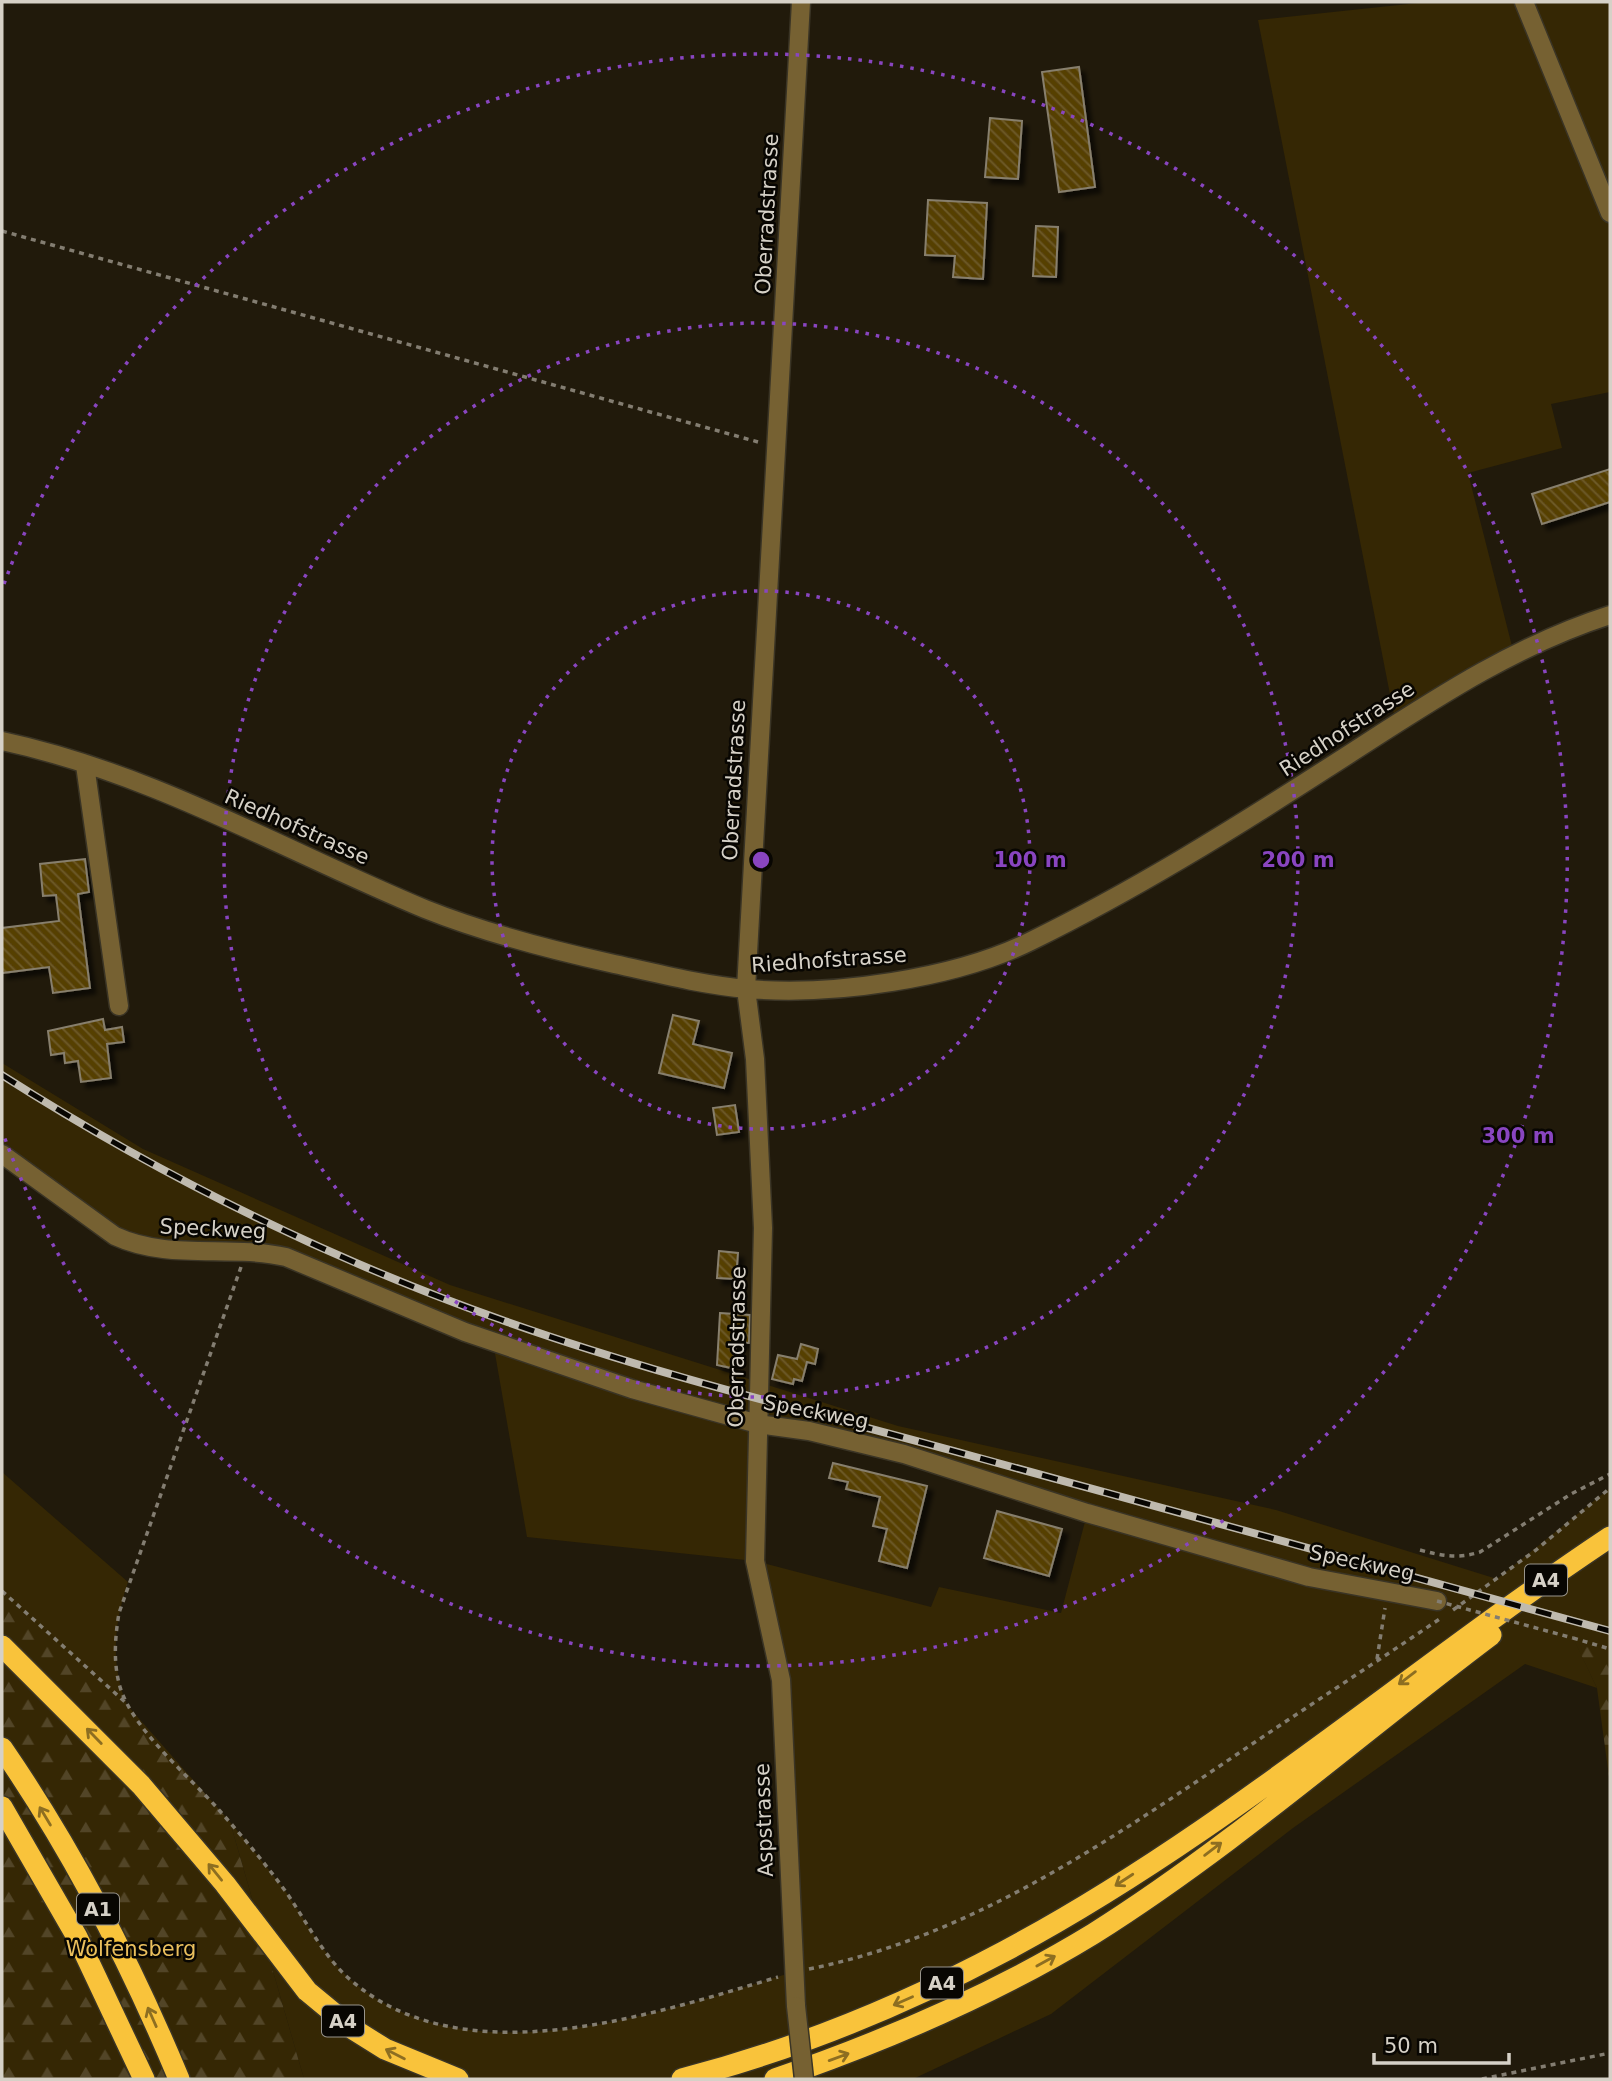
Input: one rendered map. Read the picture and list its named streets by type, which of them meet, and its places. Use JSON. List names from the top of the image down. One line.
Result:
{"streets":{"highway":["A4","A1"],"street":["Oberradstrasse","Riedhofstrasse","Speckweg","Aspstrasse"]},"crossings":[["Oberradstrasse","Riedhofstrasse"],["Oberradstrasse","Speckweg"],["Oberradstrasse","Aspstrasse"]],"parks":["Wolfensberg"],"scale_bar":"50 m","rings":["100 m","200 m","300 m"]}
